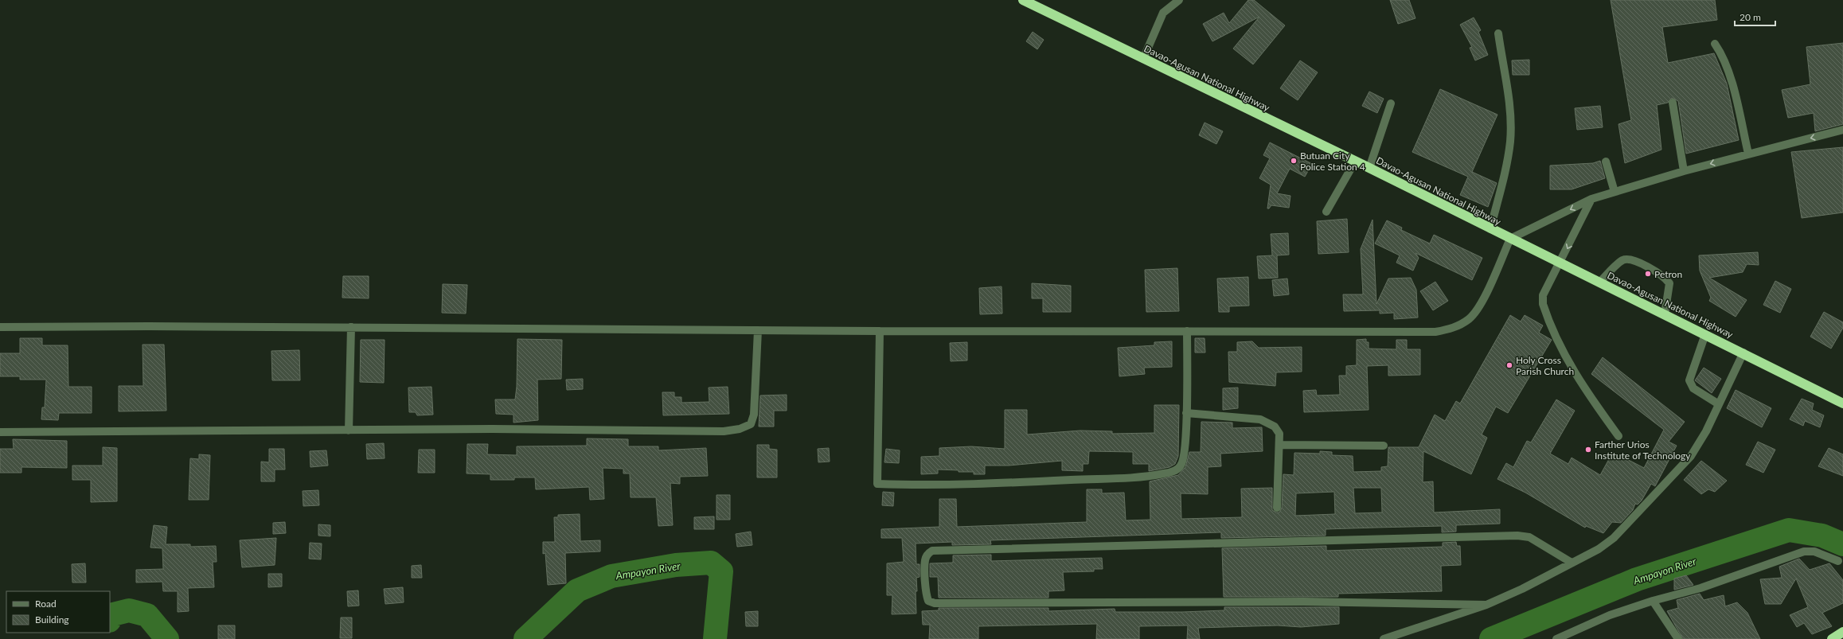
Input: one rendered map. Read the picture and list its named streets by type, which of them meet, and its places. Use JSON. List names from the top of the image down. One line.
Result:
{"streets":{"highway":["Davao-Agusan National Highway"]},"water":["Ampayon River"],"places":["Butuan City Police Station 4","Petron","Holy Cross Parish Church","Farther Urios Institute of Technology"],"legend":["Road","Building"],"scale_bar":"20 m"}
